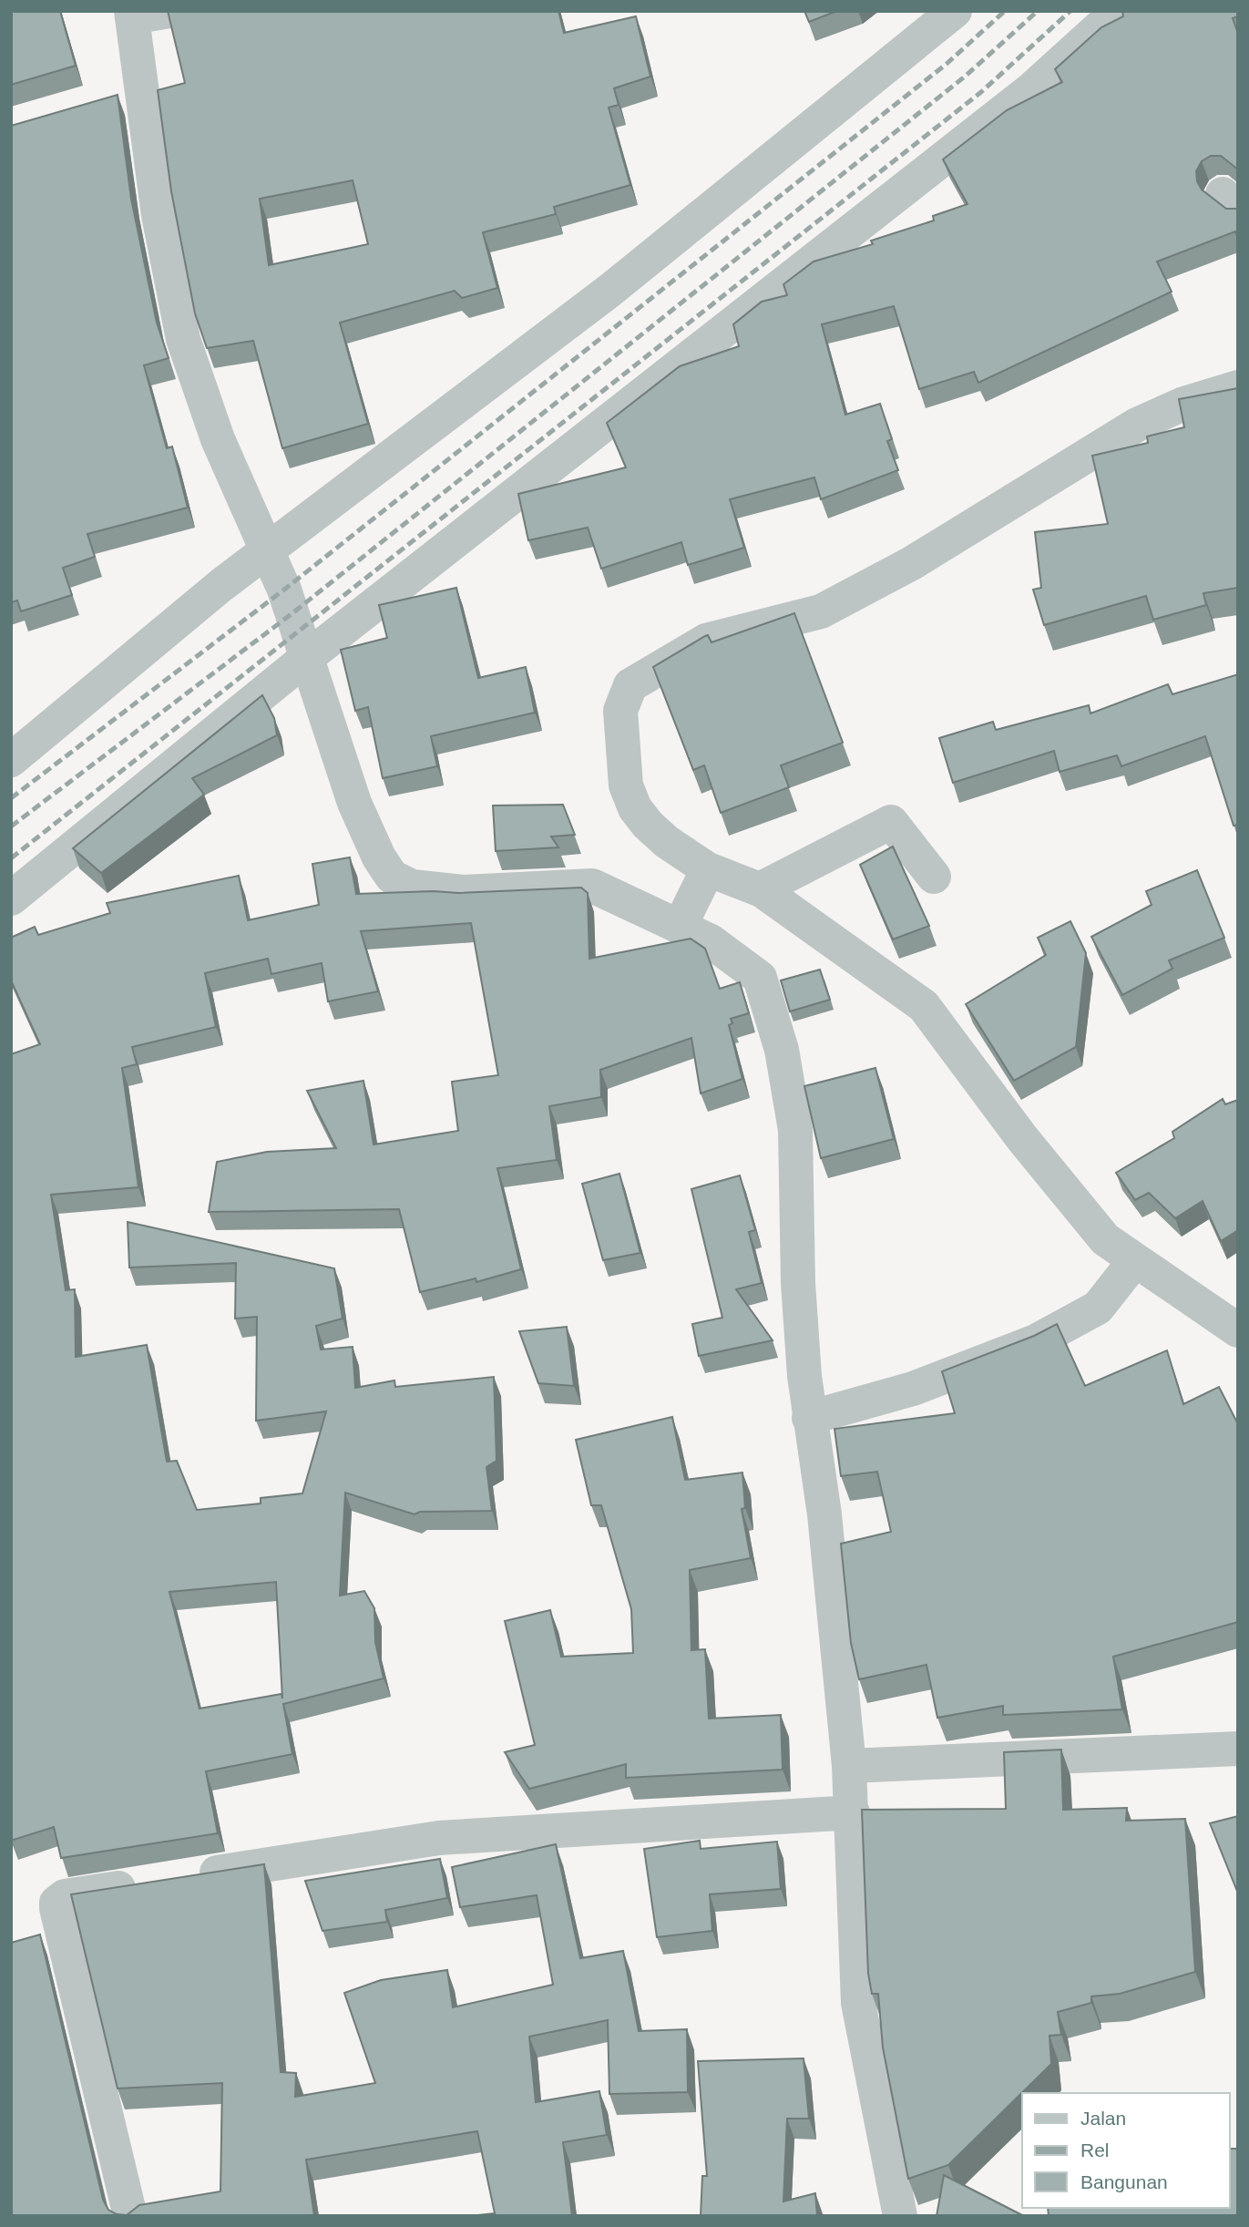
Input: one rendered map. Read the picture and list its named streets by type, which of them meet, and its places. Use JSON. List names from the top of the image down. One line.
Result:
{"legend":["Jalan","Rel","Bangunan"]}
